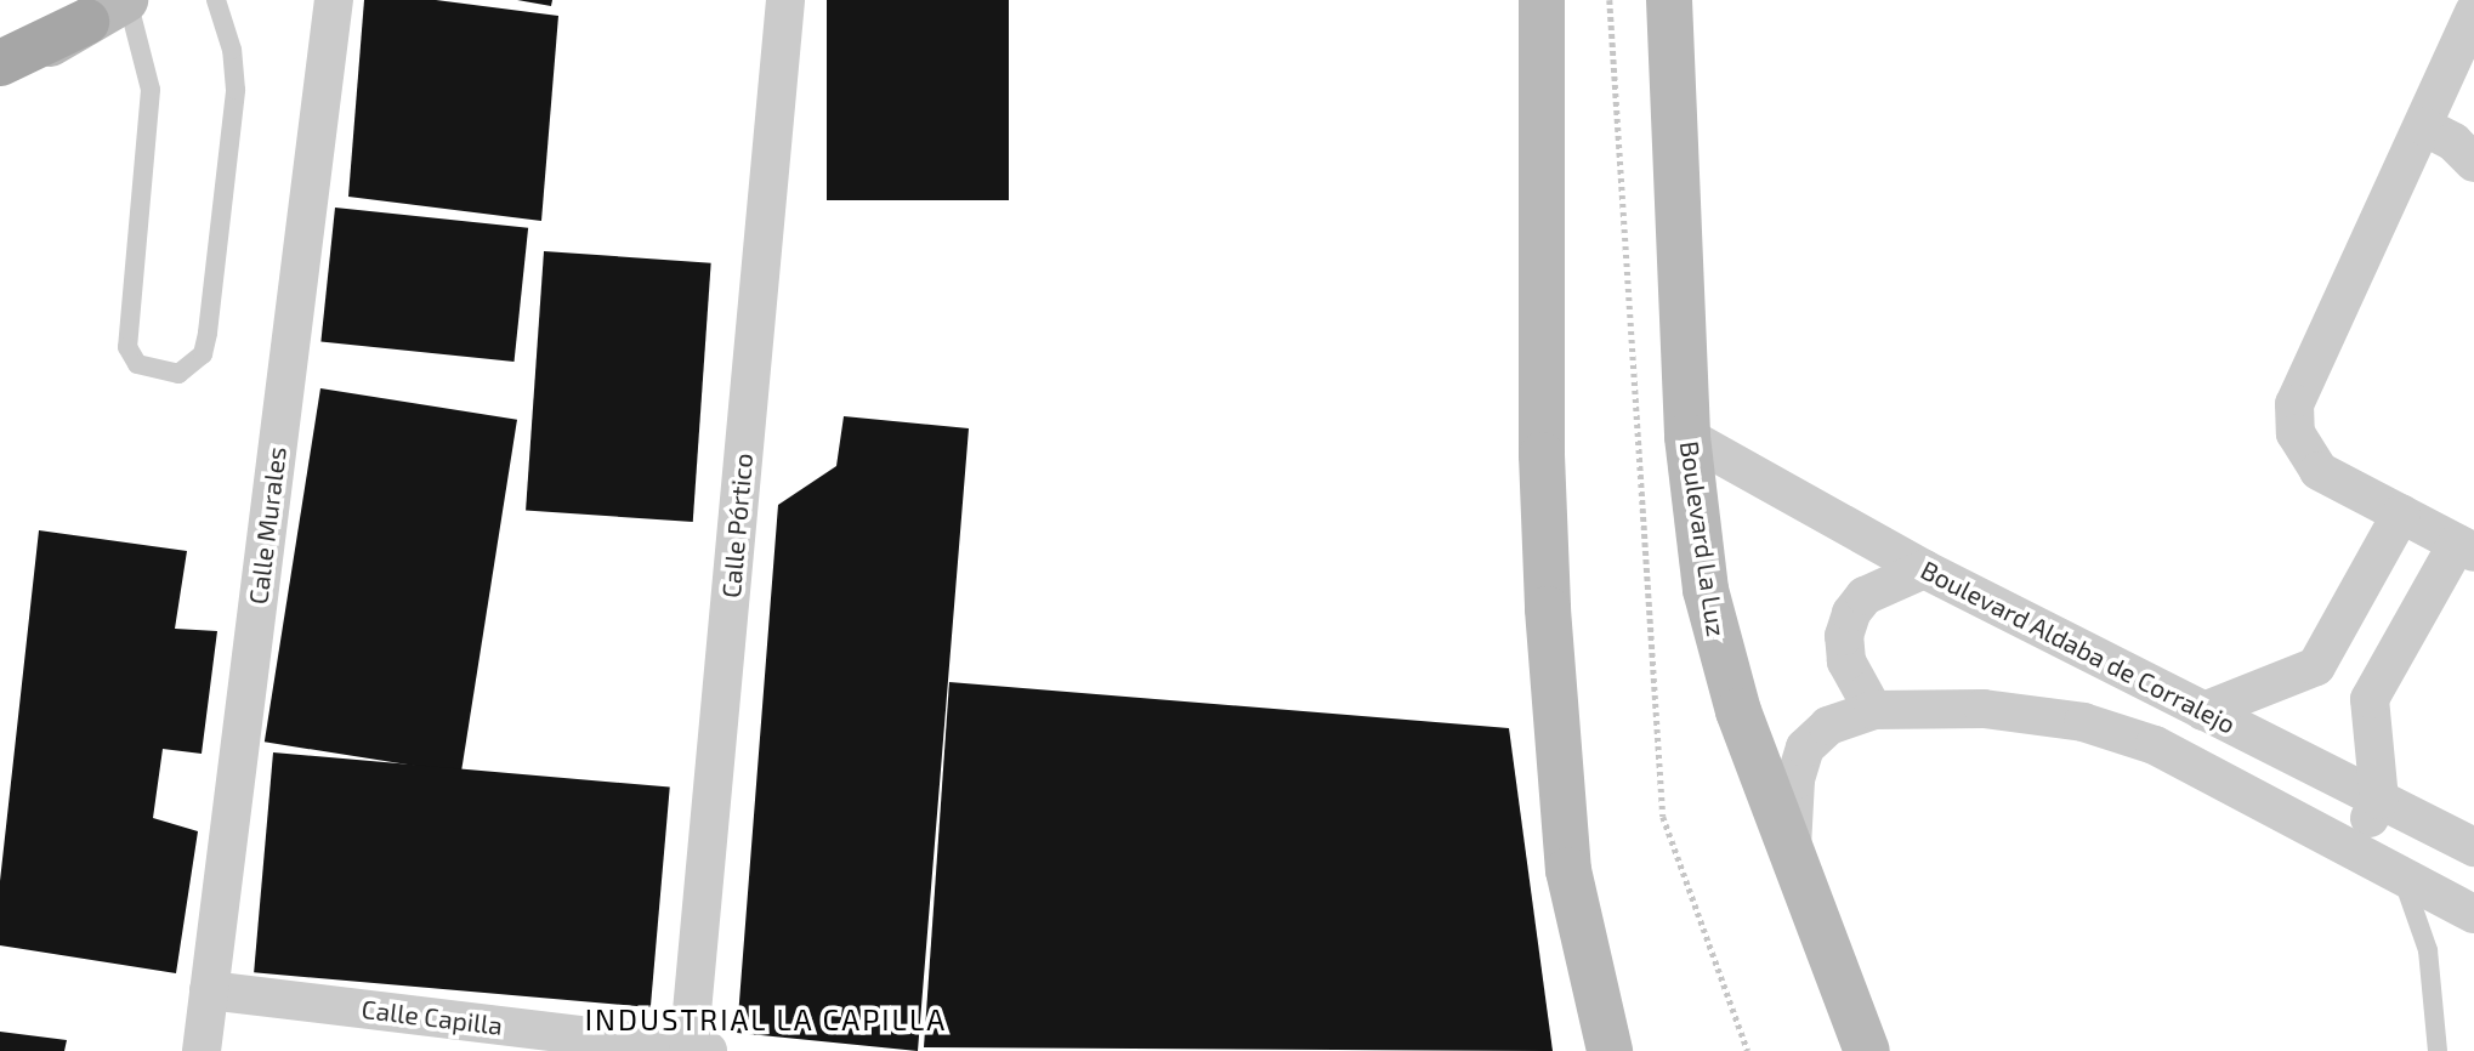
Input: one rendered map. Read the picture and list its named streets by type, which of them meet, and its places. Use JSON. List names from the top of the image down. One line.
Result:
{"streets":{"main road":["Boulevard La Luz"],"street":["Calle Murales","Calle Pórtico","Boulevard Aldaba de Corralejo","Calle Capilla"]},"crossings":[["Calle Murales","Calle Capilla"],["Calle Pórtico","Calle Capilla"],["Boulevard La Luz","Boulevard Aldaba de Corralejo"]],"districts":["INDUSTRIAL LA CAPILLA"]}
